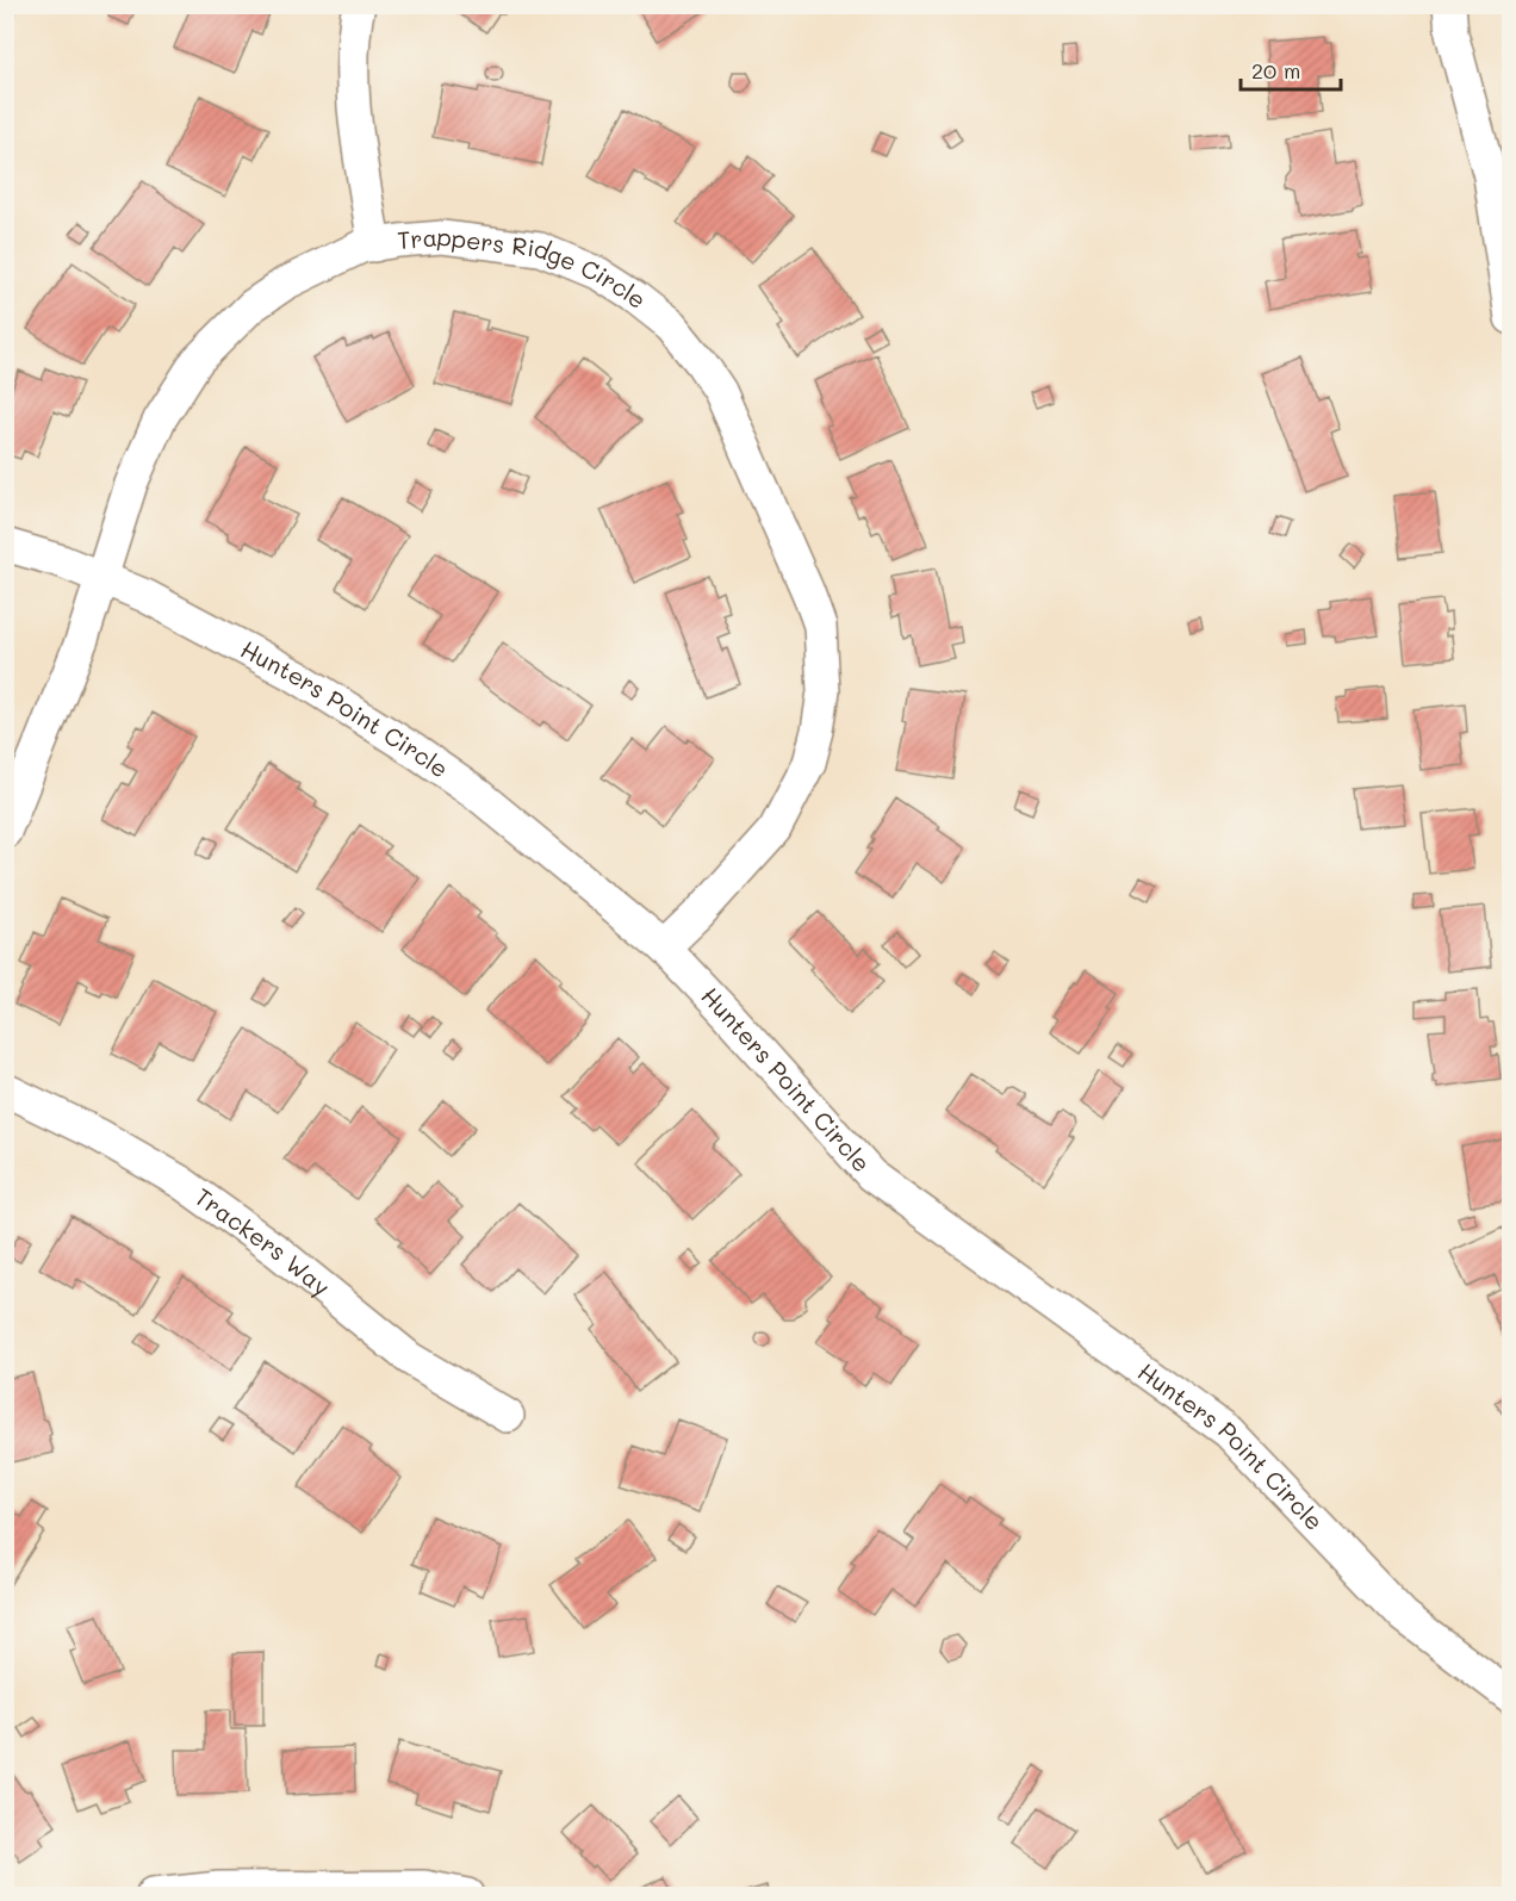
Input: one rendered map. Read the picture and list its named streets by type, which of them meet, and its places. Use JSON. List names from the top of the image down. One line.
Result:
{"streets":{"street":["Trappers Ridge Circle","Hunters Point Circle","Trackers Way"]},"crossings":[["Trappers Ridge Circle","Hunters Point Circle"]],"scale_bar":"20 m"}
